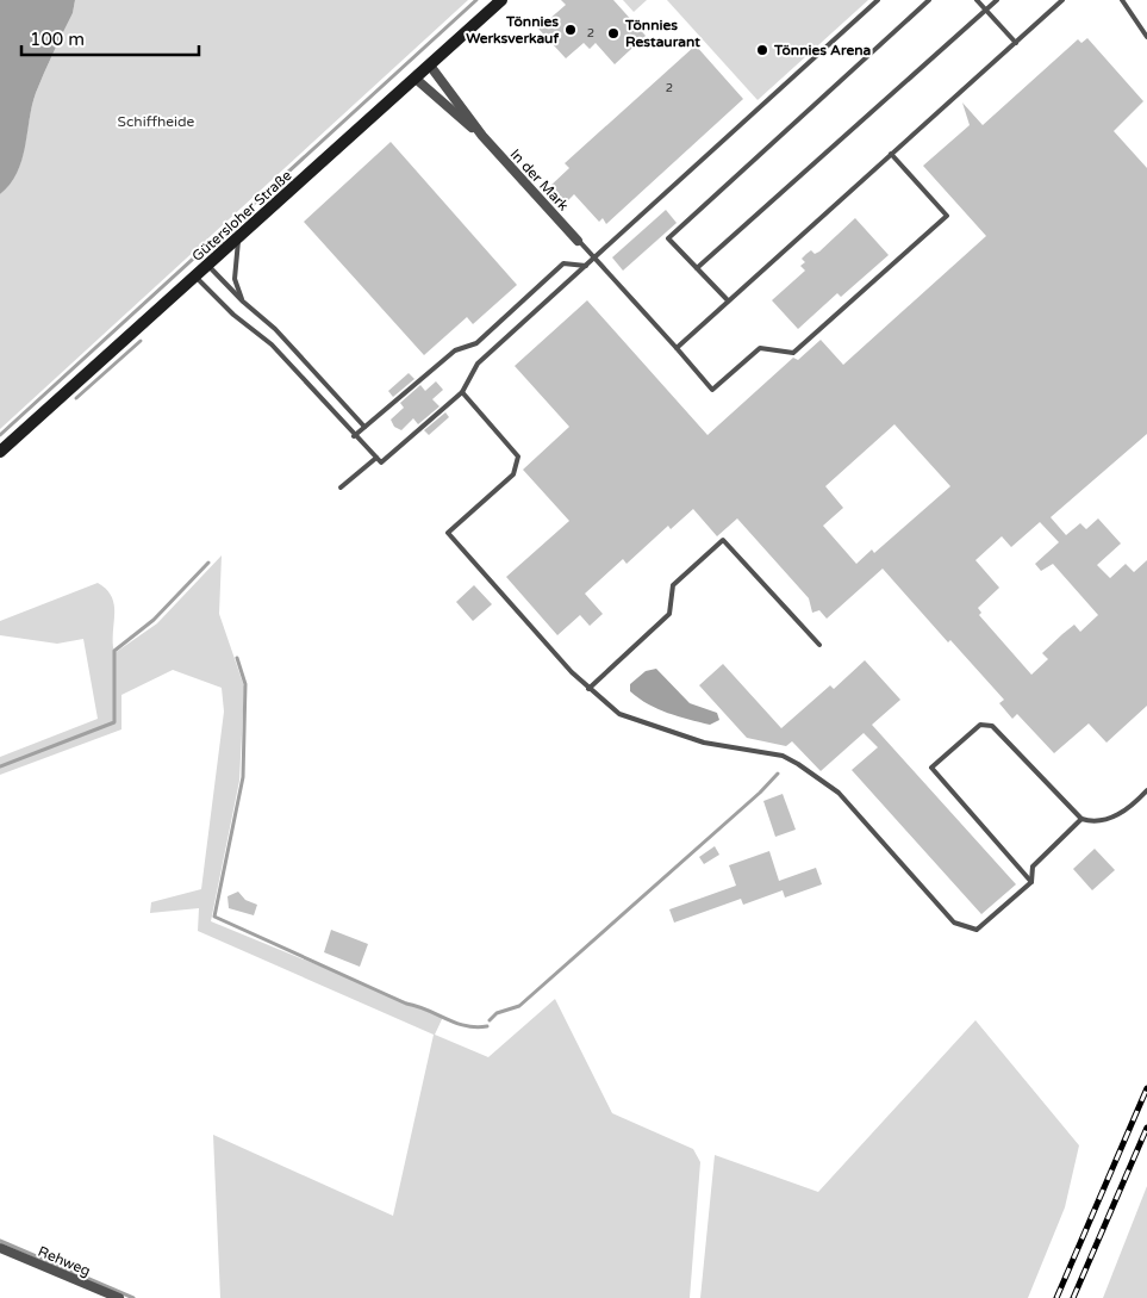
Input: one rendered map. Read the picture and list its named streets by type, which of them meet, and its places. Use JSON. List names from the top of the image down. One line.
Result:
{"streets":{"main road":["Gütersloher Straße"],"street":["In der Mark","Rehweg"]},"crossings":[["In der Mark","Gütersloher Straße"]],"parks":["Schiffheide"],"places":["Tönnies Werksverkauf","Tönnies Restaurant","Tönnies Arena"],"house_numbers":["2","2"],"scale_bar":"100 m"}
